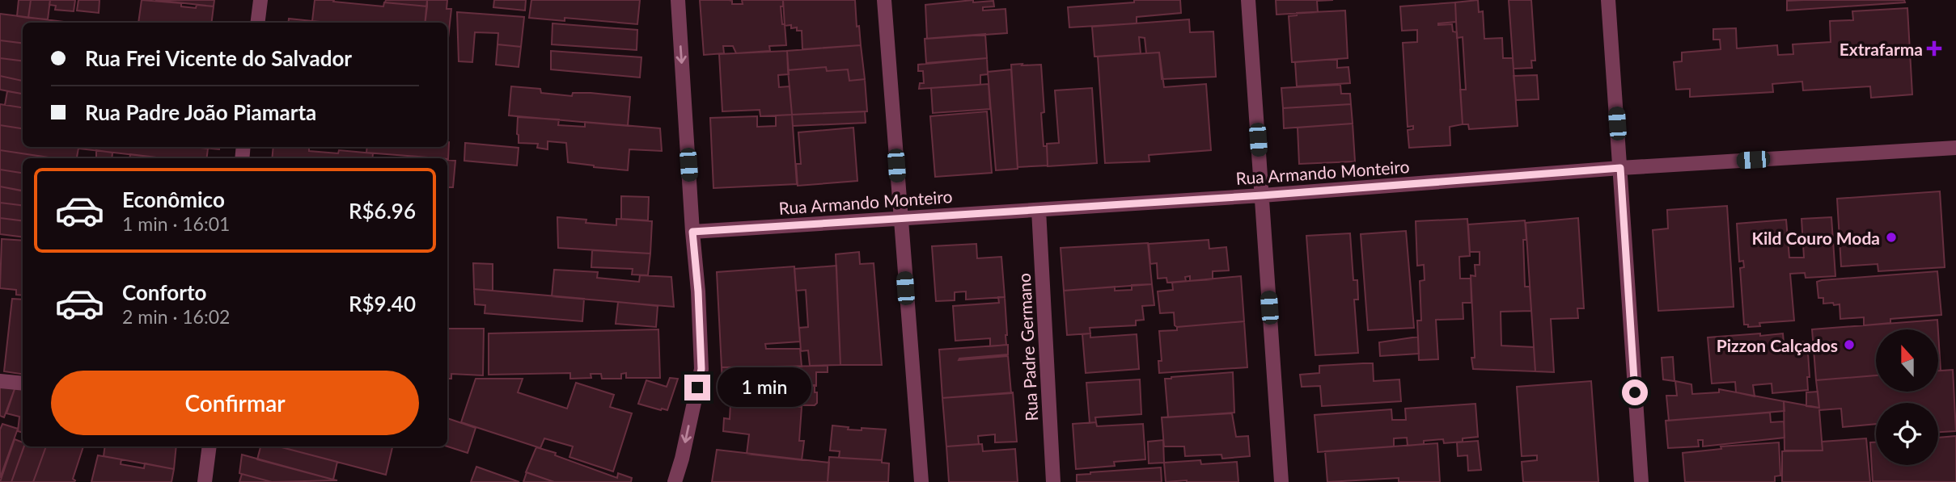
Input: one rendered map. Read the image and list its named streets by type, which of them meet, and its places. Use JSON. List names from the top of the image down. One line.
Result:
{"streets":{"street":["Rua Armando Monteiro","Rua Padre Germano"]},"crossings":[["Rua Armando Monteiro","Rua Padre Germano"]],"places":{"health":["Extrafarma"],"other":["Kild Couro Moda","Pizzon Calçados"]},"north":"top","page":{"banner":["Rua Frei Vicente do Salvador","Rua Padre João Piamarta"],"list":[{"name":"Econômico","note":"1 min · 16:01","value":"R$6.96"},{"name":"Conforto","note":"2 min · 16:02","value":"R$9.40"}],"buttons":"Confirmar","bubble":"1 min"}}
